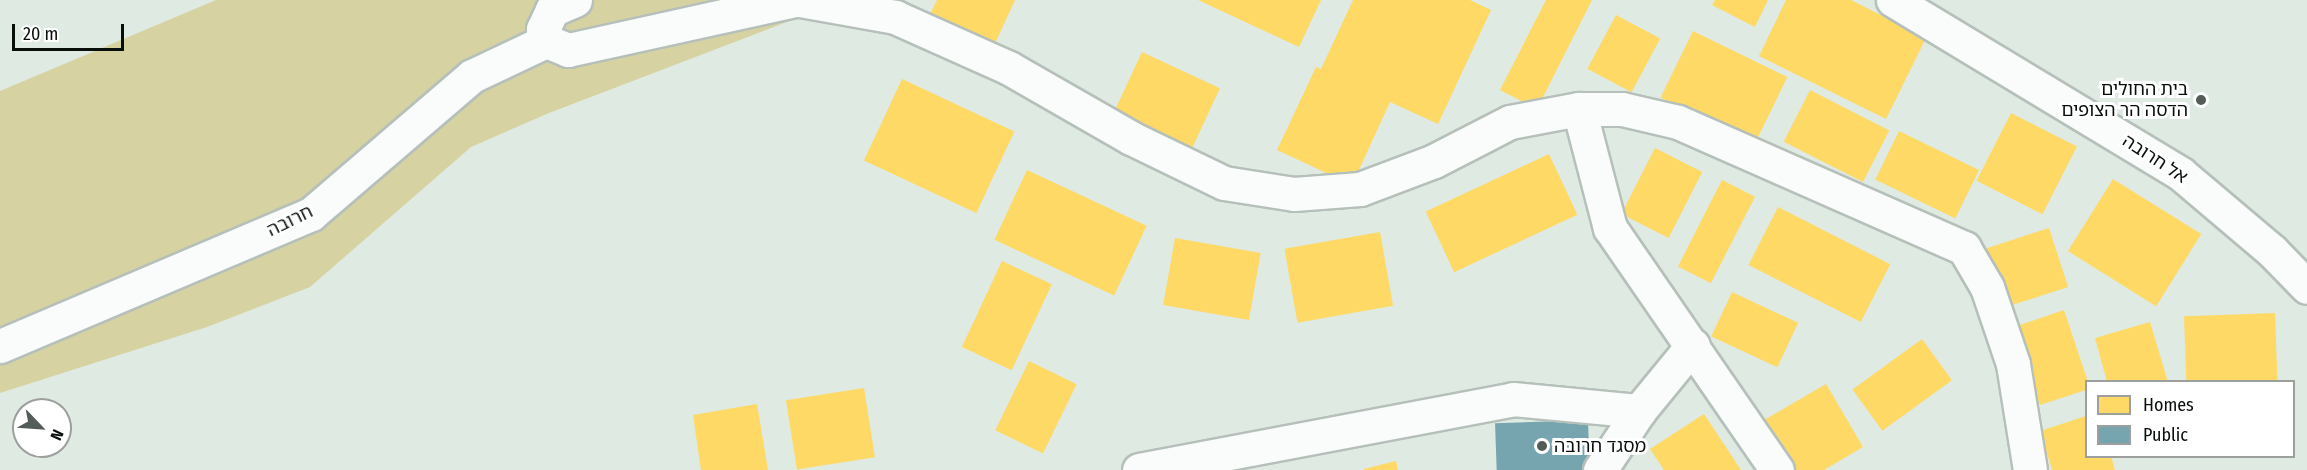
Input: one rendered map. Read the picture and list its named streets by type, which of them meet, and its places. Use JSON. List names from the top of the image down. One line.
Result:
{"streets":{"street":["אל חרובה","חרובה"]},"places":["בית החולים הדסה הר הצופים","מסגד חרובה"],"legend":["Homes","Public"],"scale_bar":"20 m","north":"bottom right"}
